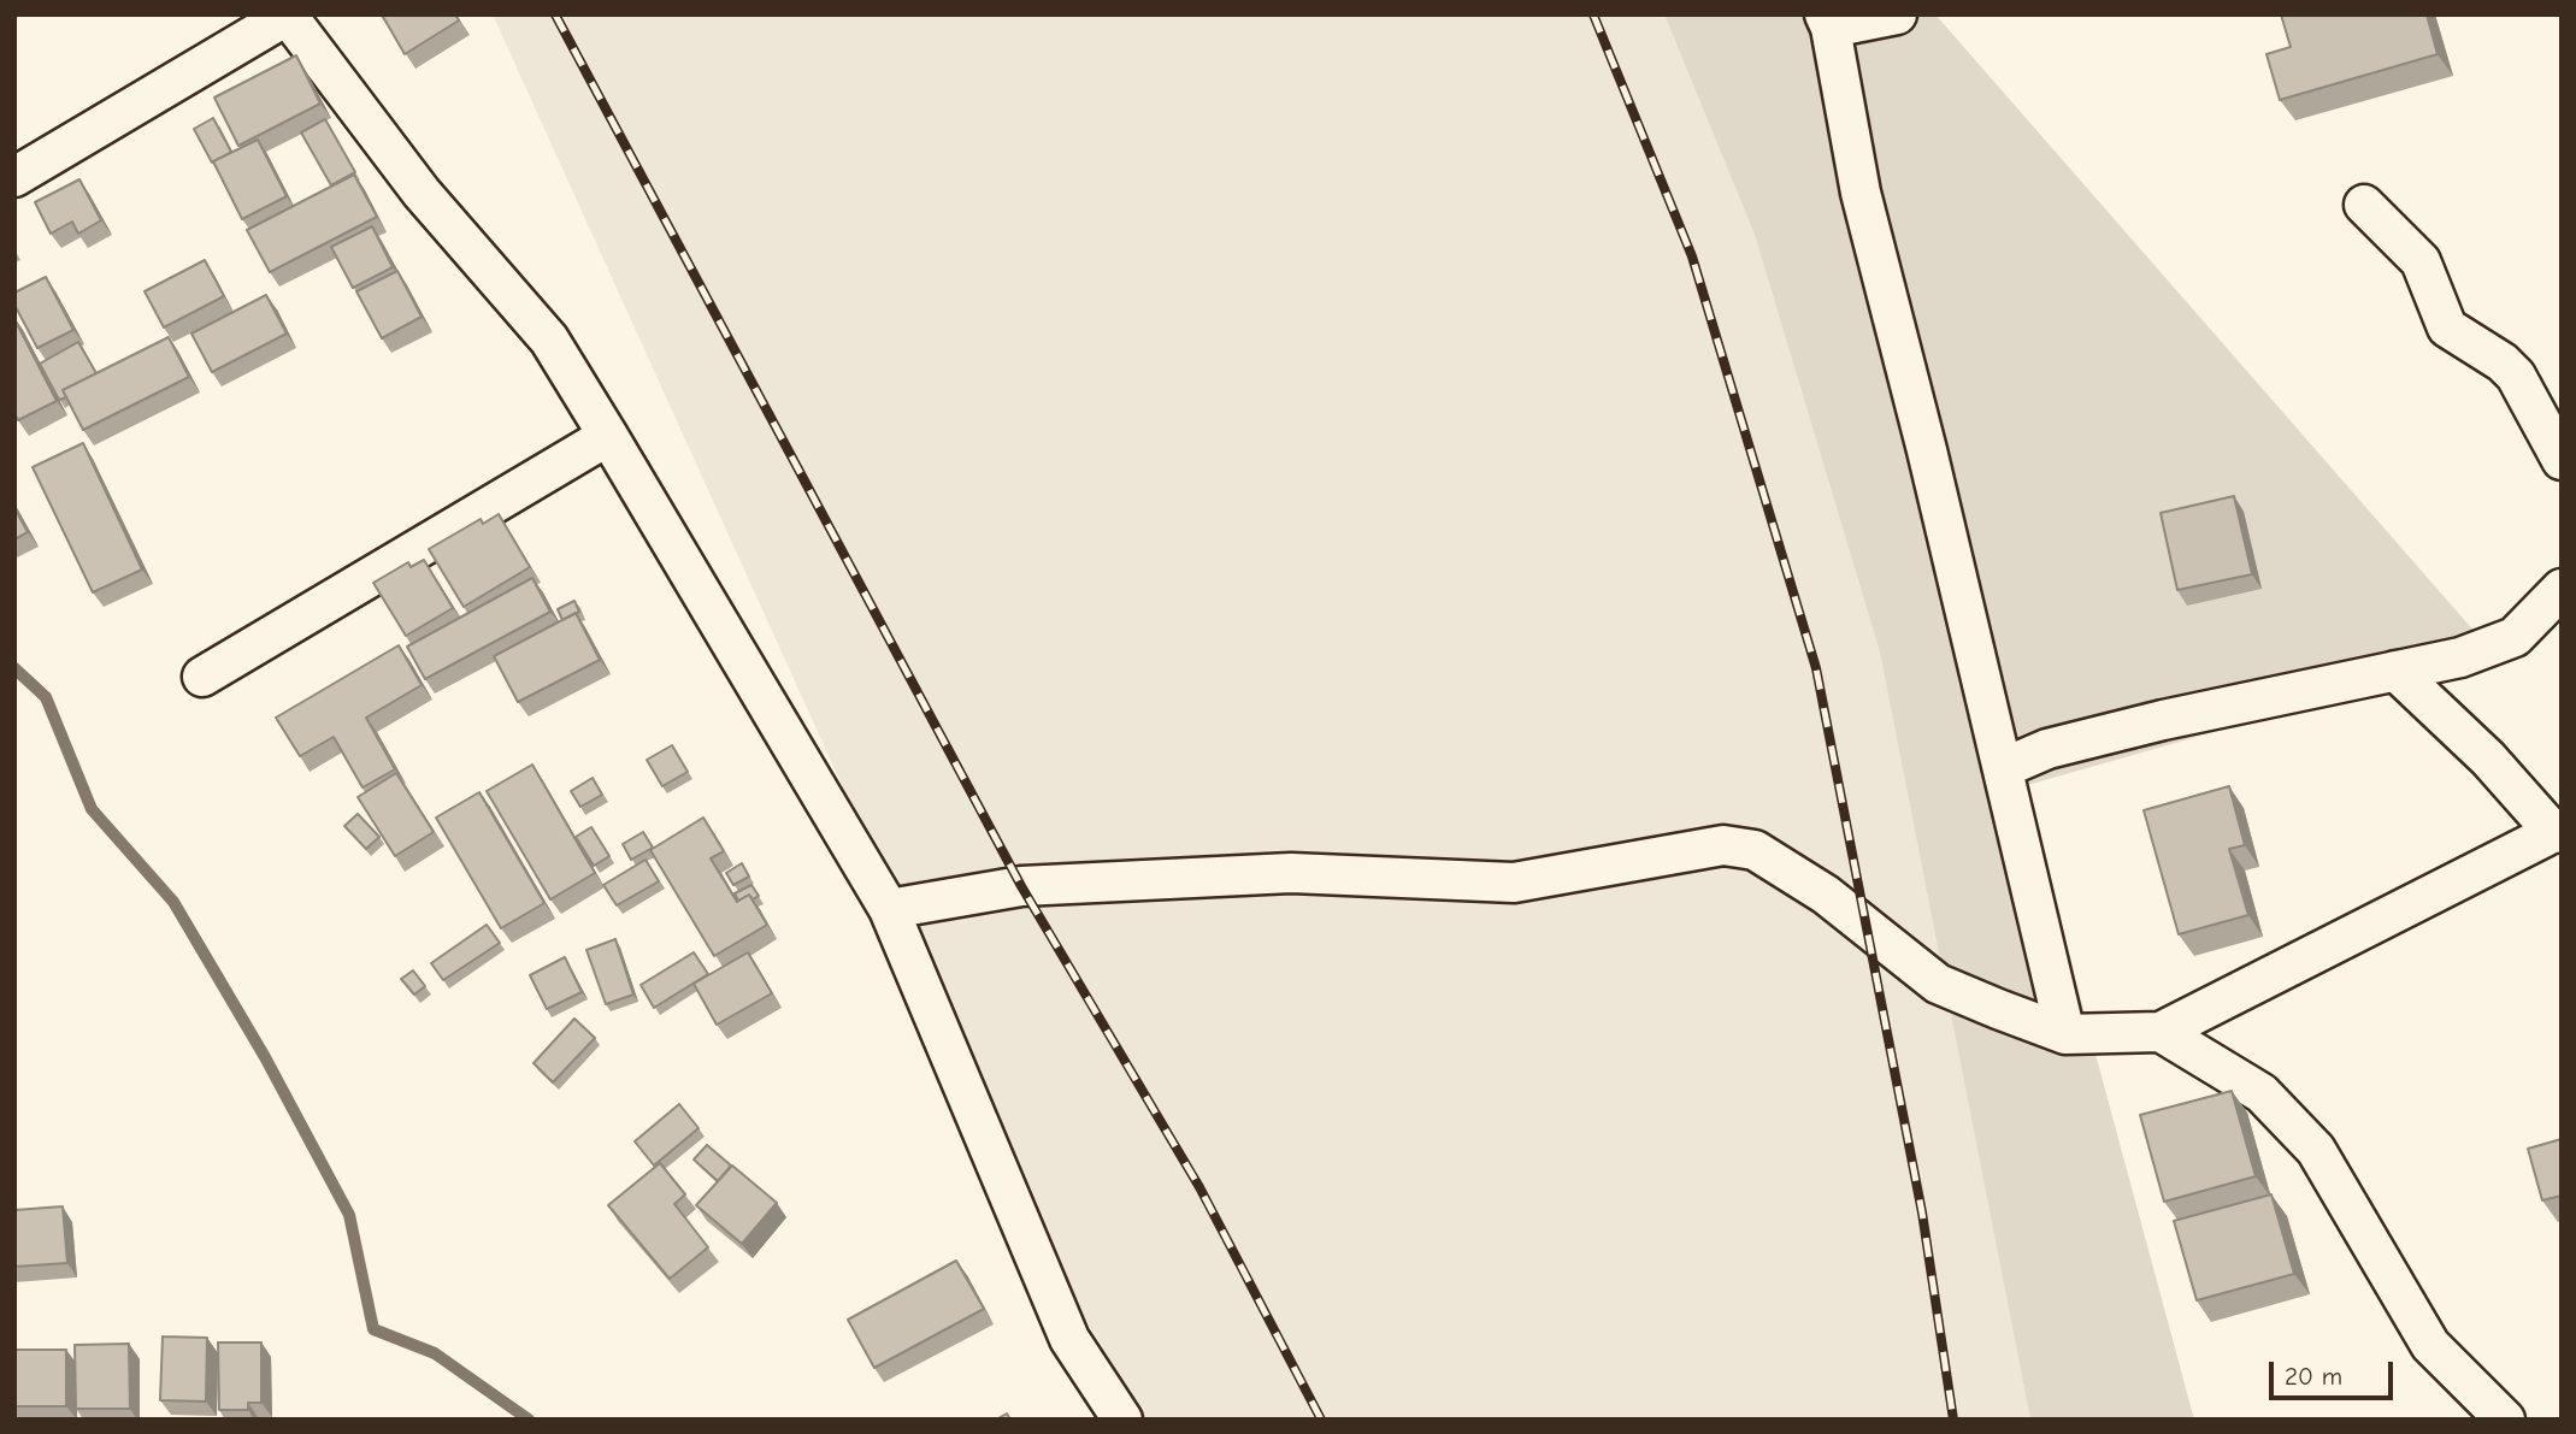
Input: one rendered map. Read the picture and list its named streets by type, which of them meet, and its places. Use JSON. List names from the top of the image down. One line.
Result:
{"scale_bar":"20 m"}
